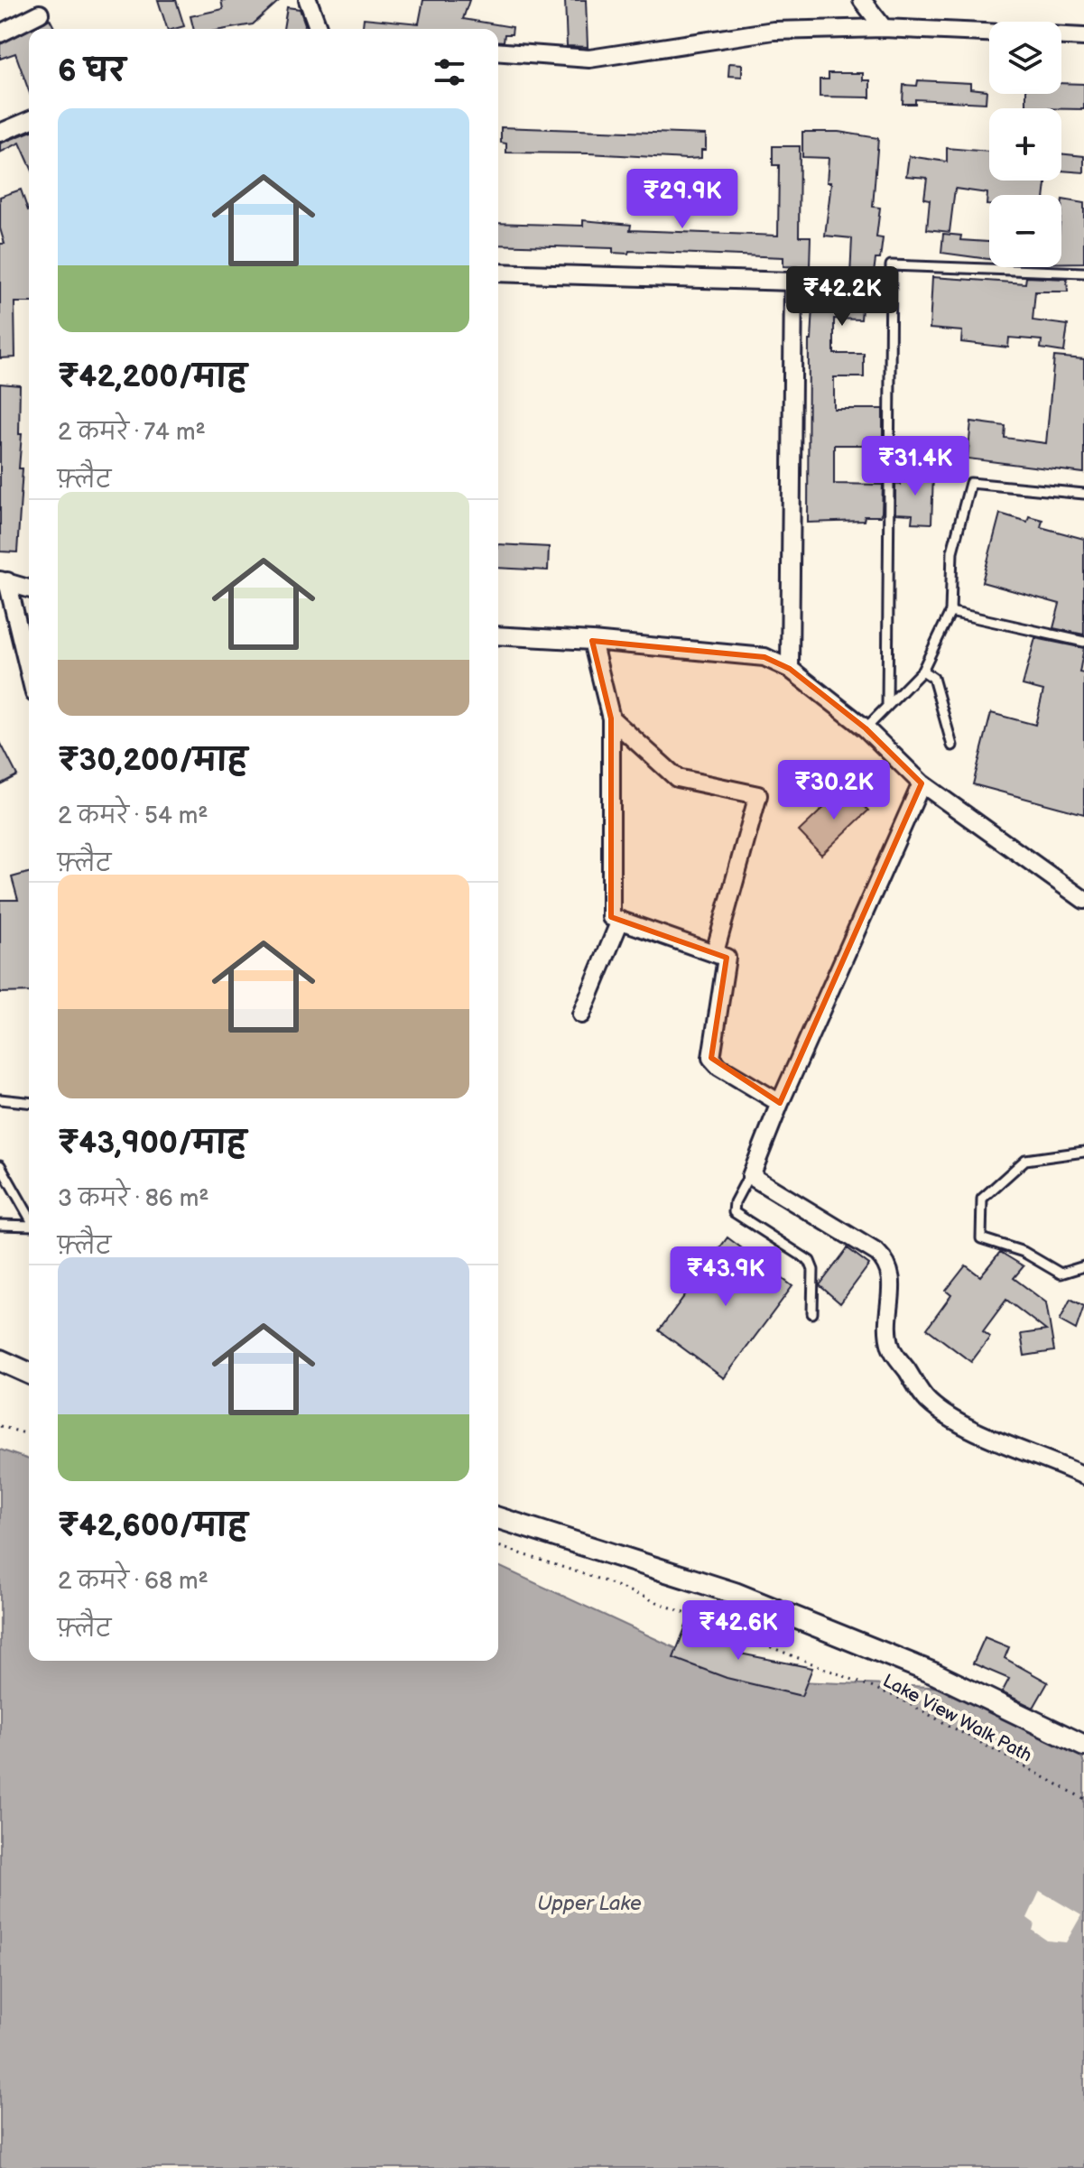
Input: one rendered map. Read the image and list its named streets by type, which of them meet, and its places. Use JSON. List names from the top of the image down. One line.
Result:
{"streets":{"path":["Lake View Walk Path"]},"water":["Upper Lake"],"page":{"map_buttons":["+","−"],"heading":"6 घर","list":[{"name":"₹42,200/माह","note":"2 कमरे · 74 m² · फ़्लैट"},{"name":"₹30,200/माह","note":"2 कमरे · 54 m² · फ़्लैट"},{"name":"₹43,900/माह","note":"3 कमरे · 86 m² · फ़्लैट"},{"name":"₹42,600/माह","note":"2 कमरे · 68 m² · फ़्लैट"}],"price":["₹29.9K","₹42.2K","₹31.4K","₹30.2K","₹43.9K","₹42.6K"]}}
